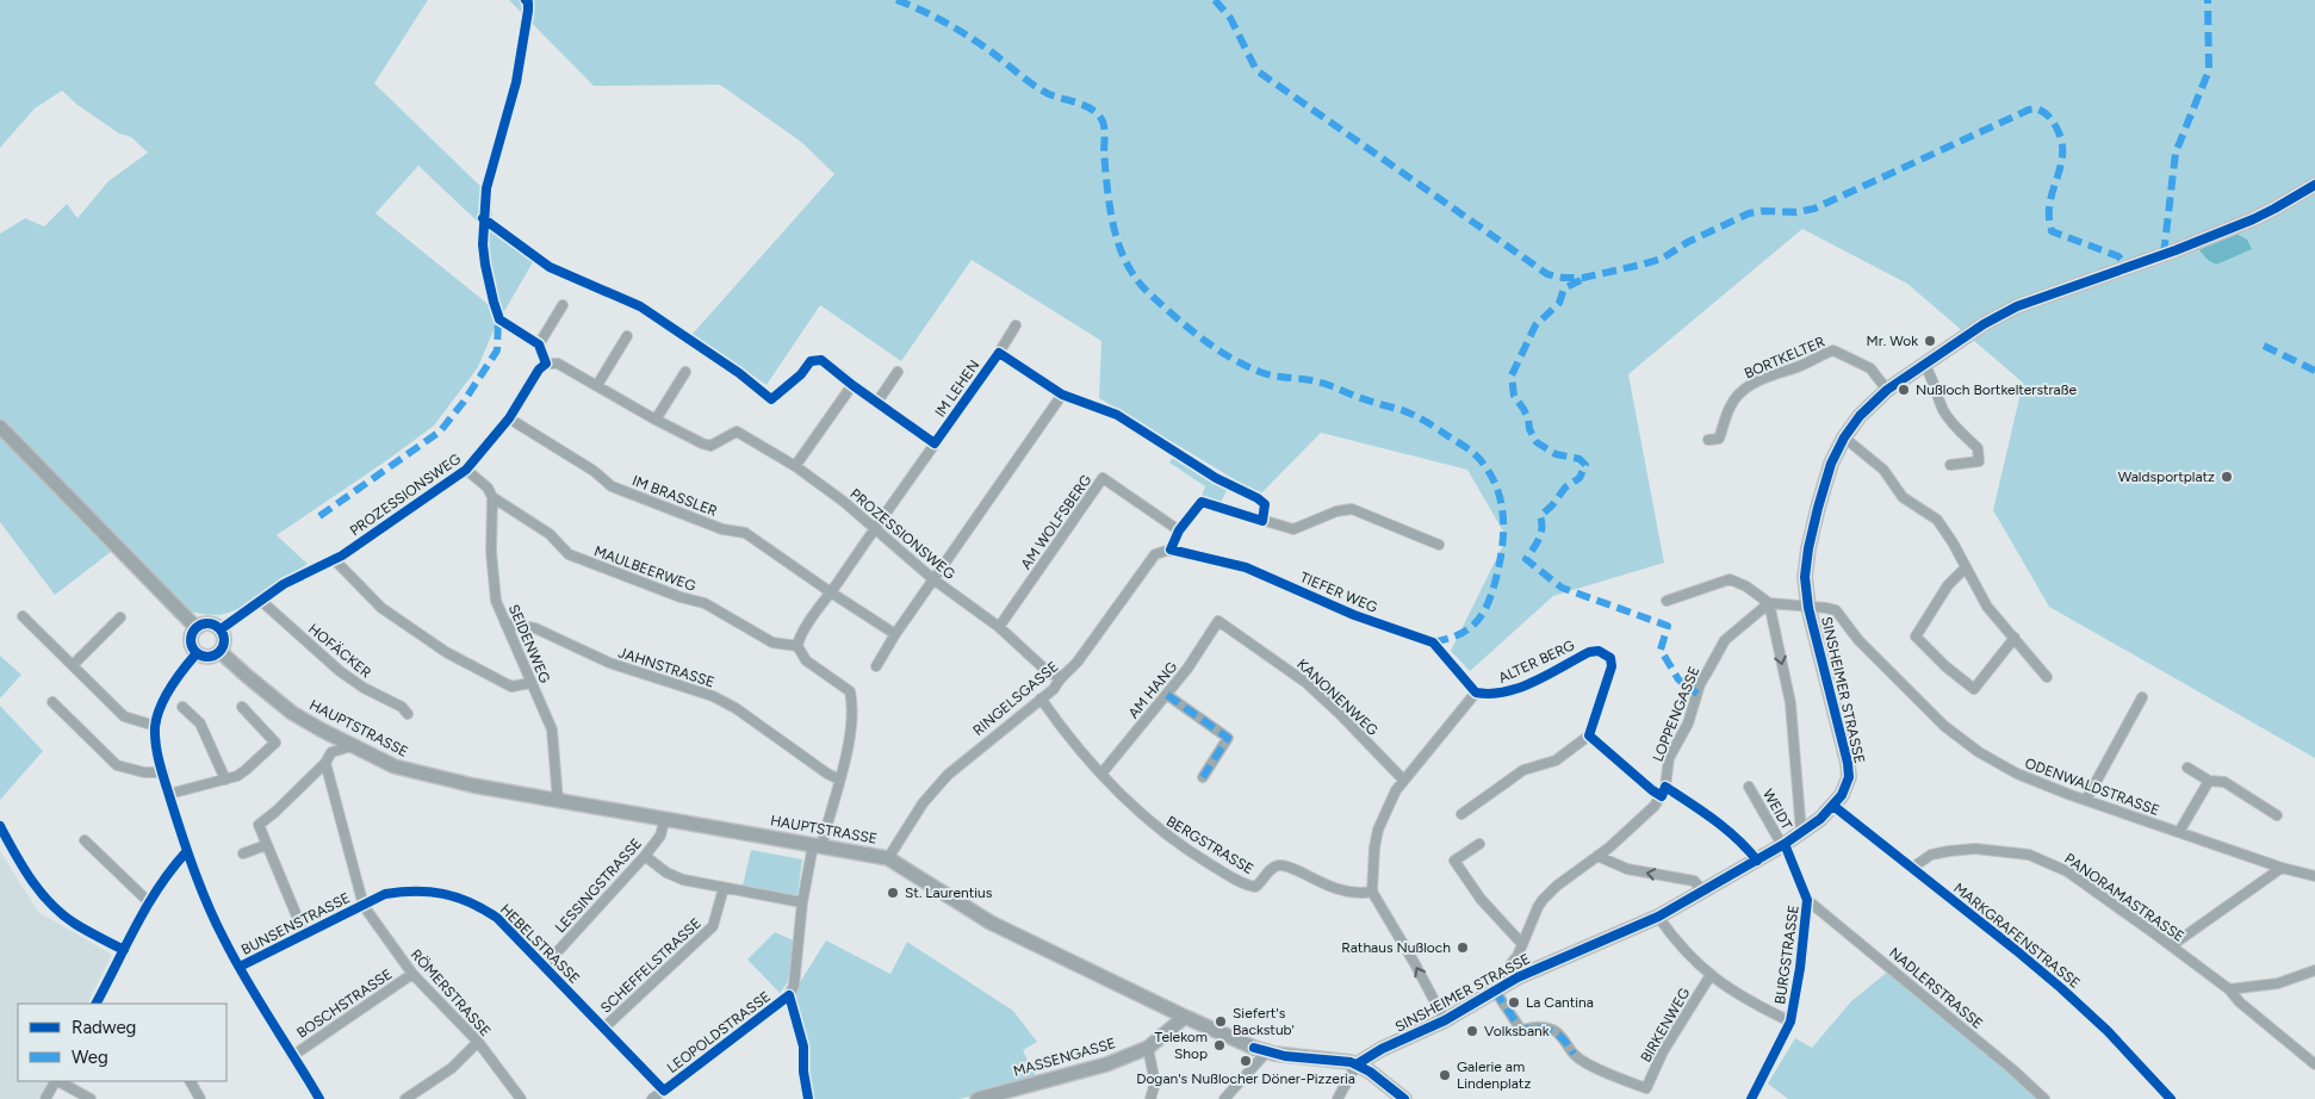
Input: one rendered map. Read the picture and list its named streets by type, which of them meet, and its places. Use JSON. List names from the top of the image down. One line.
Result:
{"streets":{"main road":["SINSHEIMER STRASSE","HAUPTSTRASSE","MASSENGASSE"],"street":["BORTKELTER","IM LEHEN","PROZESSIONSWEG","IM BRASSLER","AM WOLFSBERG","MAULBEERWEG","TIEFER WEG","SEIDENWEG","HOFÄCKER","ALTER BERG","JAHNSTRASSE","AM HANG","KANONENWEG","RINGELSGASSE","LOPPENGASSE","ODENWALDSTRASSE","WEIDT","BERGSTRASSE","LESSINGSTRASSE","PANORAMASTRASSE","BUNSENSTRASSE","MARKGRAFENSTRASSE","HEBELSTRASSE","BURGSTRASSE","SCHEFFELSTRASSE","NADLERSTRASSE","RÖMERSTRASSE","BOSCHSTRASSE","BIRKENWEG","LEOPOLDSTRASSE"]},"crossings":[["BORTKELTER","SINSHEIMER STRASSE"],["IM LEHEN","PROZESSIONSWEG"],["IM LEHEN","IM BRASSLER"],["IM LEHEN","MAULBEERWEG"],["PROZESSIONSWEG","IM BRASSLER"],["PROZESSIONSWEG","AM WOLFSBERG"],["PROZESSIONSWEG","HOFÄCKER"],["PROZESSIONSWEG","RINGELSGASSE"],["PROZESSIONSWEG","HAUPTSTRASSE"],["MAULBEERWEG","SEIDENWEG"],["TIEFER WEG","ALTER BERG"],["TIEFER WEG","RINGELSGASSE"],["SEIDENWEG","JAHNSTRASSE"],["SEIDENWEG","HAUPTSTRASSE"],["AM HANG","KANONENWEG"],["AM HANG","BERGSTRASSE"],["SINSHEIMER STRASSE","HAUPTSTRASSE"],["SINSHEIMER STRASSE","ODENWALDSTRASSE"],["SINSHEIMER STRASSE","WEIDT"],["SINSHEIMER STRASSE","MARKGRAFENSTRASSE"],["SINSHEIMER STRASSE","BURGSTRASSE"],["SINSHEIMER STRASSE","BIRKENWEG"],["RINGELSGASSE","HAUPTSTRASSE"],["RINGELSGASSE","BERGSTRASSE"],["HAUPTSTRASSE","LESSINGSTRASSE"],["HAUPTSTRASSE","LEOPOLDSTRASSE"],["HAUPTSTRASSE","MASSENGASSE"],["WEIDT","BURGSTRASSE"],["LESSINGSTRASSE","HEBELSTRASSE"],["PANORAMASTRASSE","MARKGRAFENSTRASSE"],["BUNSENSTRASSE","HEBELSTRASSE"],["BUNSENSTRASSE","RÖMERSTRASSE"],["HEBELSTRASSE","SCHEFFELSTRASSE"],["HEBELSTRASSE","RÖMERSTRASSE"],["HEBELSTRASSE","LEOPOLDSTRASSE"],["BURGSTRASSE","NADLERSTRASSE"],["RÖMERSTRASSE","BOSCHSTRASSE"]],"places":["Mr. Wok","Nußloch Bortkelterstraße","Waldsportplatz","St. Laurentius","Rathaus Nußloch","La Cantina","Siefert's Backstub'","Volksbank","Telekom Shop","Dogan's Nußlocher Döner-Pizzeria","Galerie am Lindenplatz"],"legend":["Radweg","Weg"]}
